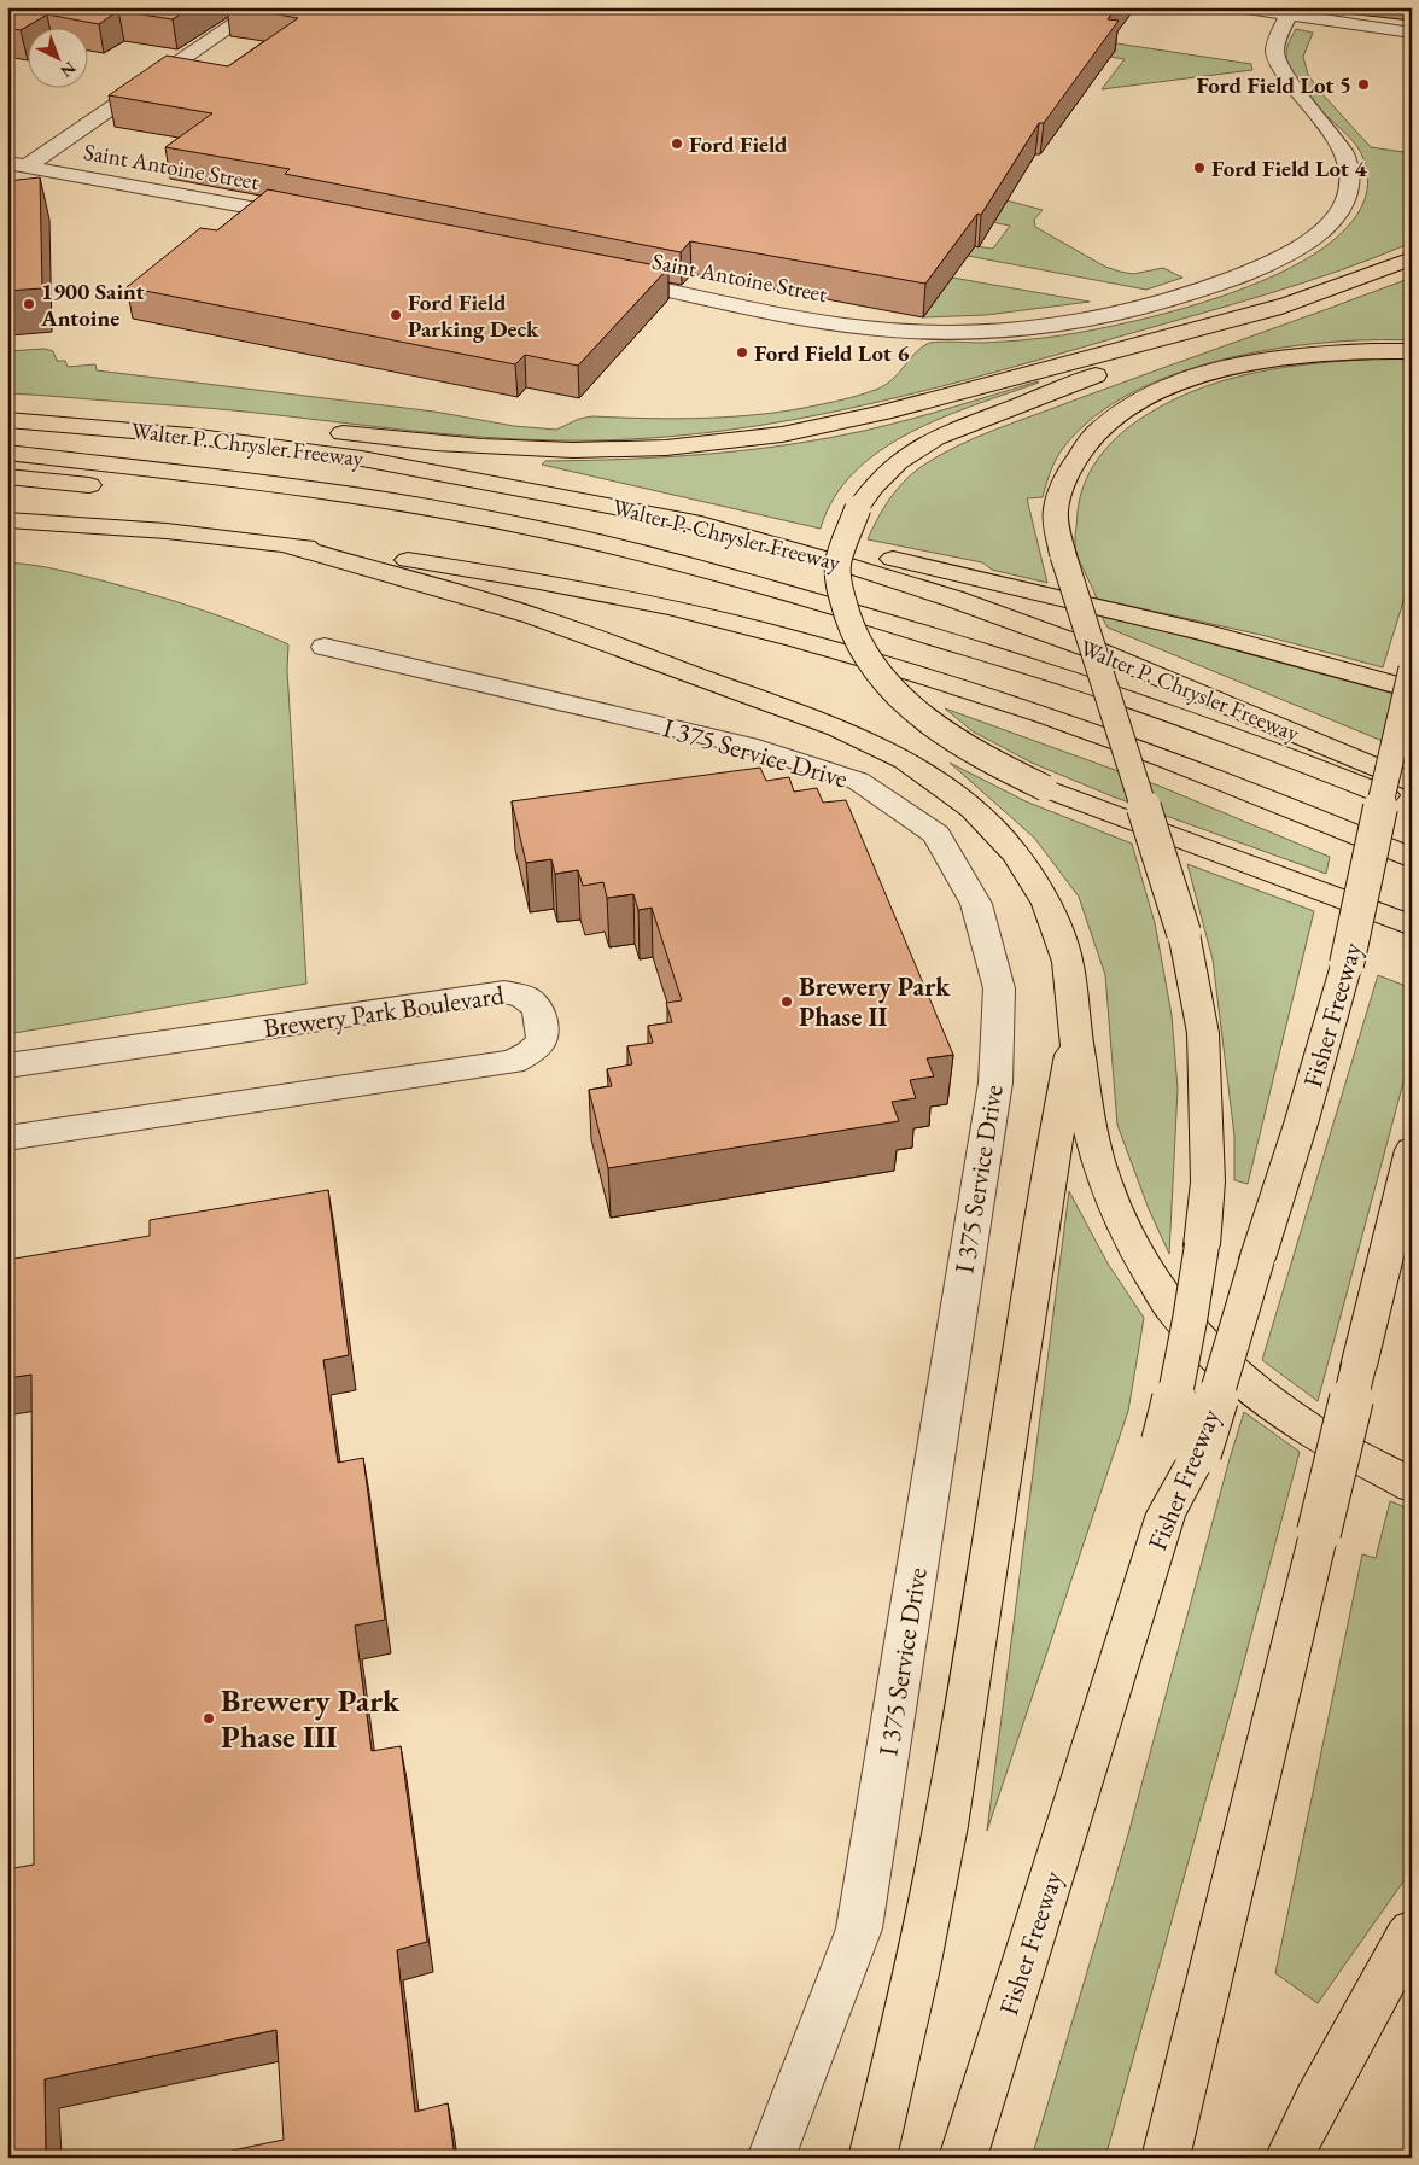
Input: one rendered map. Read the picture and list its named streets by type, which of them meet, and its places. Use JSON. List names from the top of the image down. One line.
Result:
{"streets":{"highway":["Walter P. Chrysler Freeway","Fisher Freeway"],"street":["Saint Antoine Street","I 375 Service Drive","Brewery Park Boulevard"]},"places":["Ford Field Lot 5","Ford Field","Ford Field Lot 4","1900 Saint Antoine","Ford Field Parking Deck","Ford Field Lot 6","Brewery Park Phase II","Brewery Park Phase III"],"north":"bottom right"}
